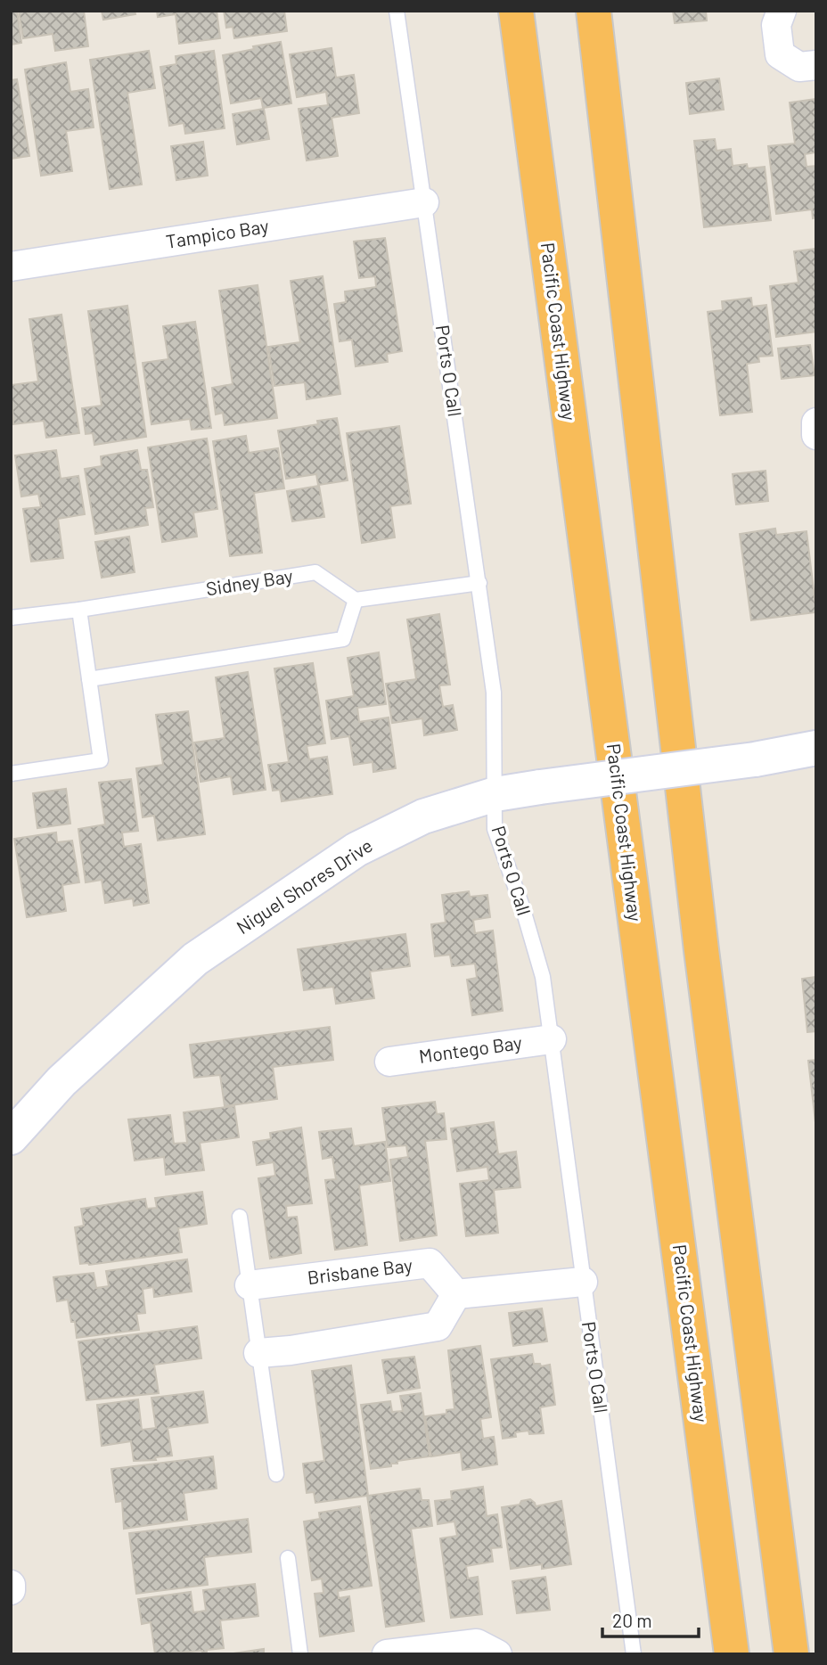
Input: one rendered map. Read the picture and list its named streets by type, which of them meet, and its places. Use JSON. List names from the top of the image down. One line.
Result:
{"streets":{"highway":["Pacific Coast Highway"],"street":["Tampico Bay","Niguel Shores Drive","Montego Bay","Brisbane Bay"],"lane":["Ports O Call","Sidney Bay"]},"crossings":[["Tampico Bay","Ports O Call"],["Ports O Call","Niguel Shores Drive"],["Ports O Call","Montego Bay"]],"scale_bar":"20 m"}
